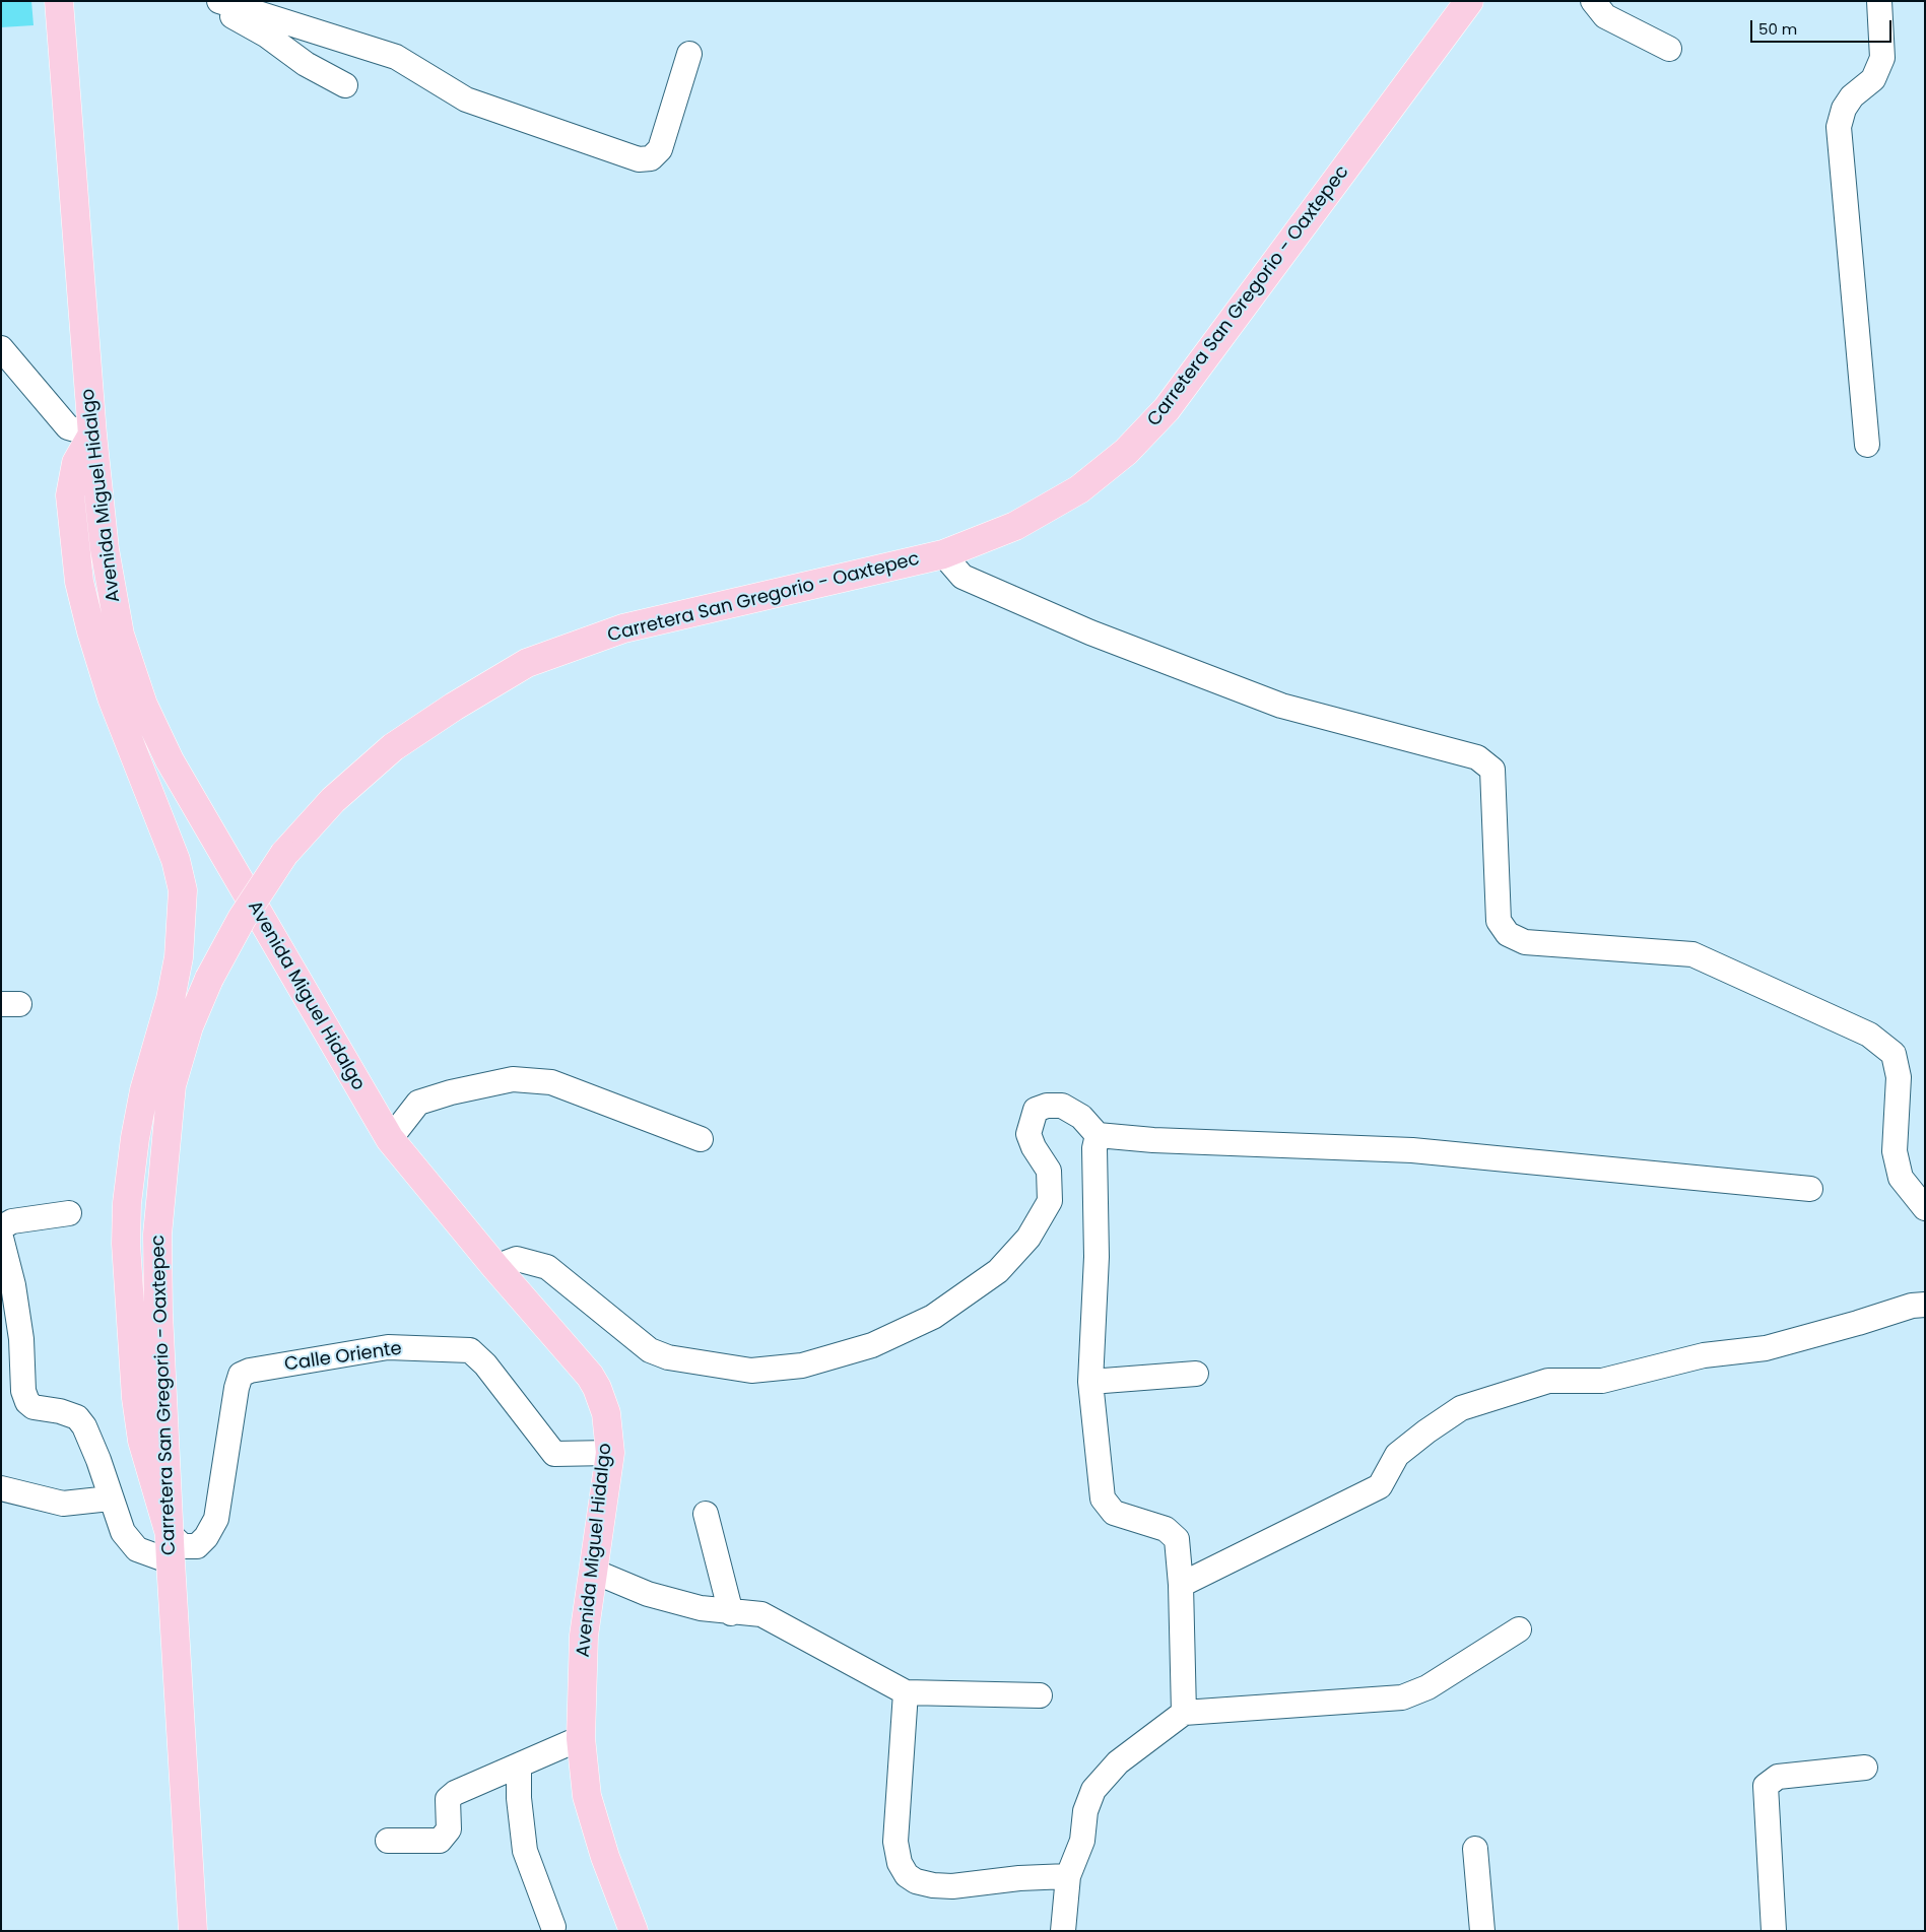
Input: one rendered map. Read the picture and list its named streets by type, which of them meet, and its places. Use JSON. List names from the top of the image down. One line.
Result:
{"streets":{"main road":["Carretera San Gregorio - Oaxtepec","Avenida Miguel Hidalgo"],"street":["Calle Oriente"]},"crossings":[["Carretera San Gregorio - Oaxtepec","Calle Oriente"],["Avenida Miguel Hidalgo","Calle Oriente"]],"scale_bar":"50 m"}
